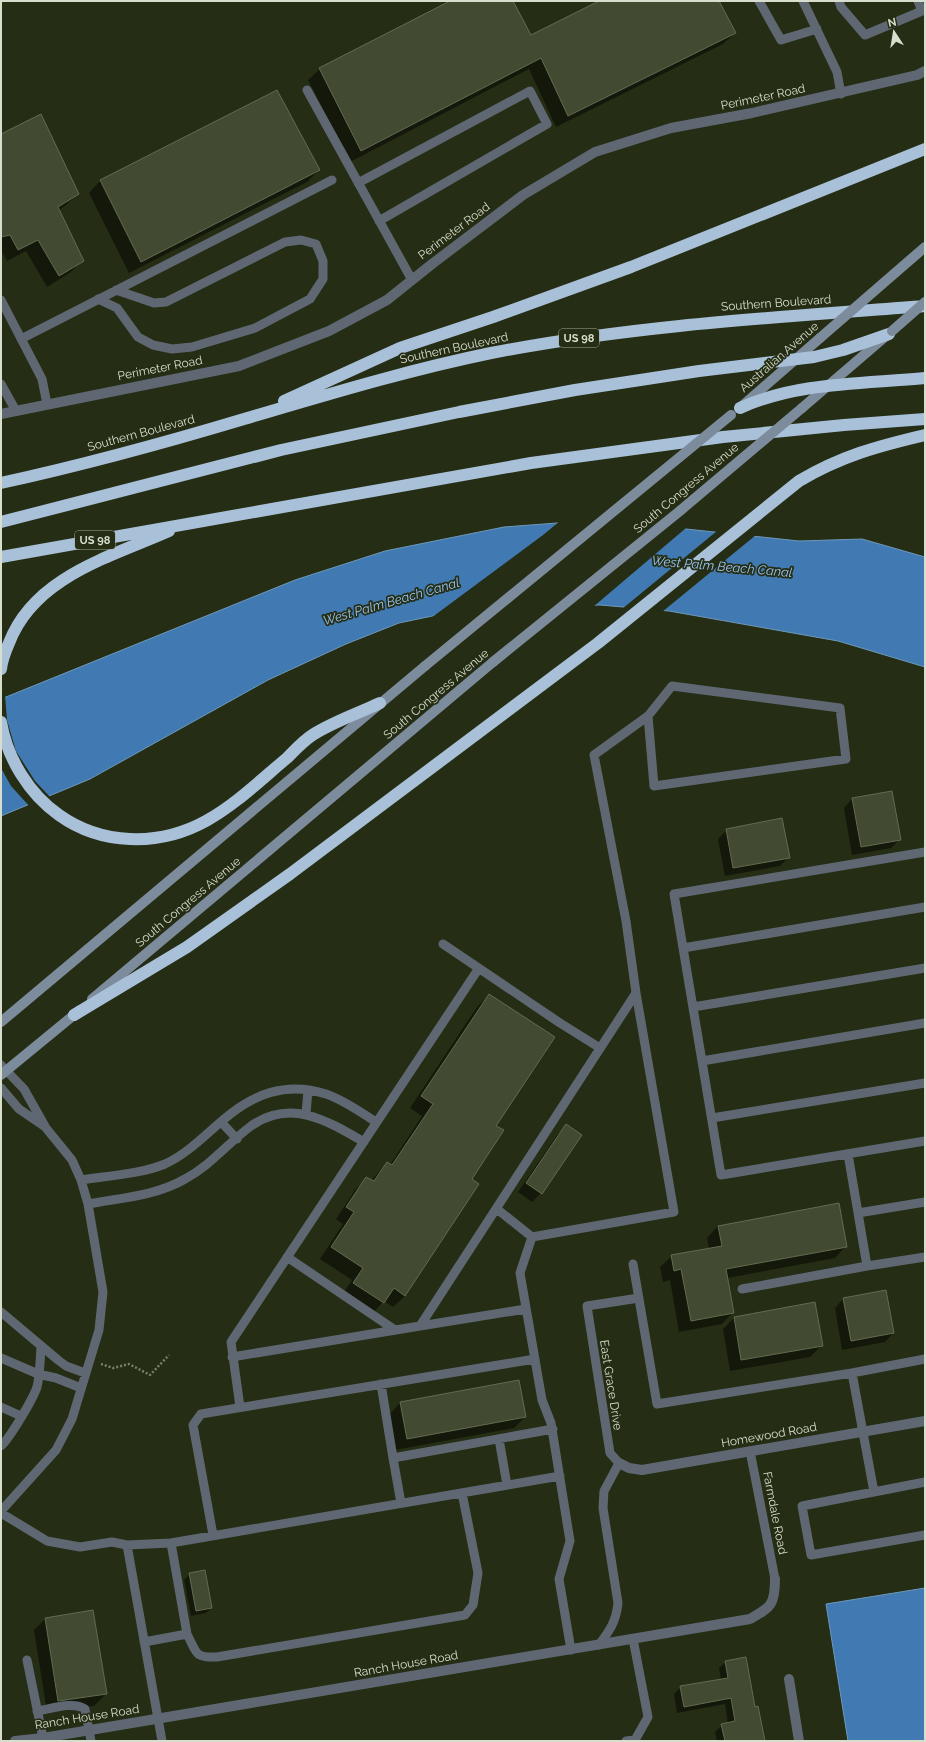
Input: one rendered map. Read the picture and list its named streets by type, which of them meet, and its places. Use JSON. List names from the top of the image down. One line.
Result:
{"streets":{"highway":["Southern Boulevard","US 98"],"main road":["Australian Avenue","South Congress Avenue"],"street":["Perimeter Road","Homewood Road","Ranch House Road"],"lane":["East Grace Drive","Farmdale Road"]},"crossings":[["East Grace Drive","Homewood Road"],["Homewood Road","Farmdale Road"],["Farmdale Road","Ranch House Road"]],"water":["West Palm Beach Canal"],"north":"top"}
